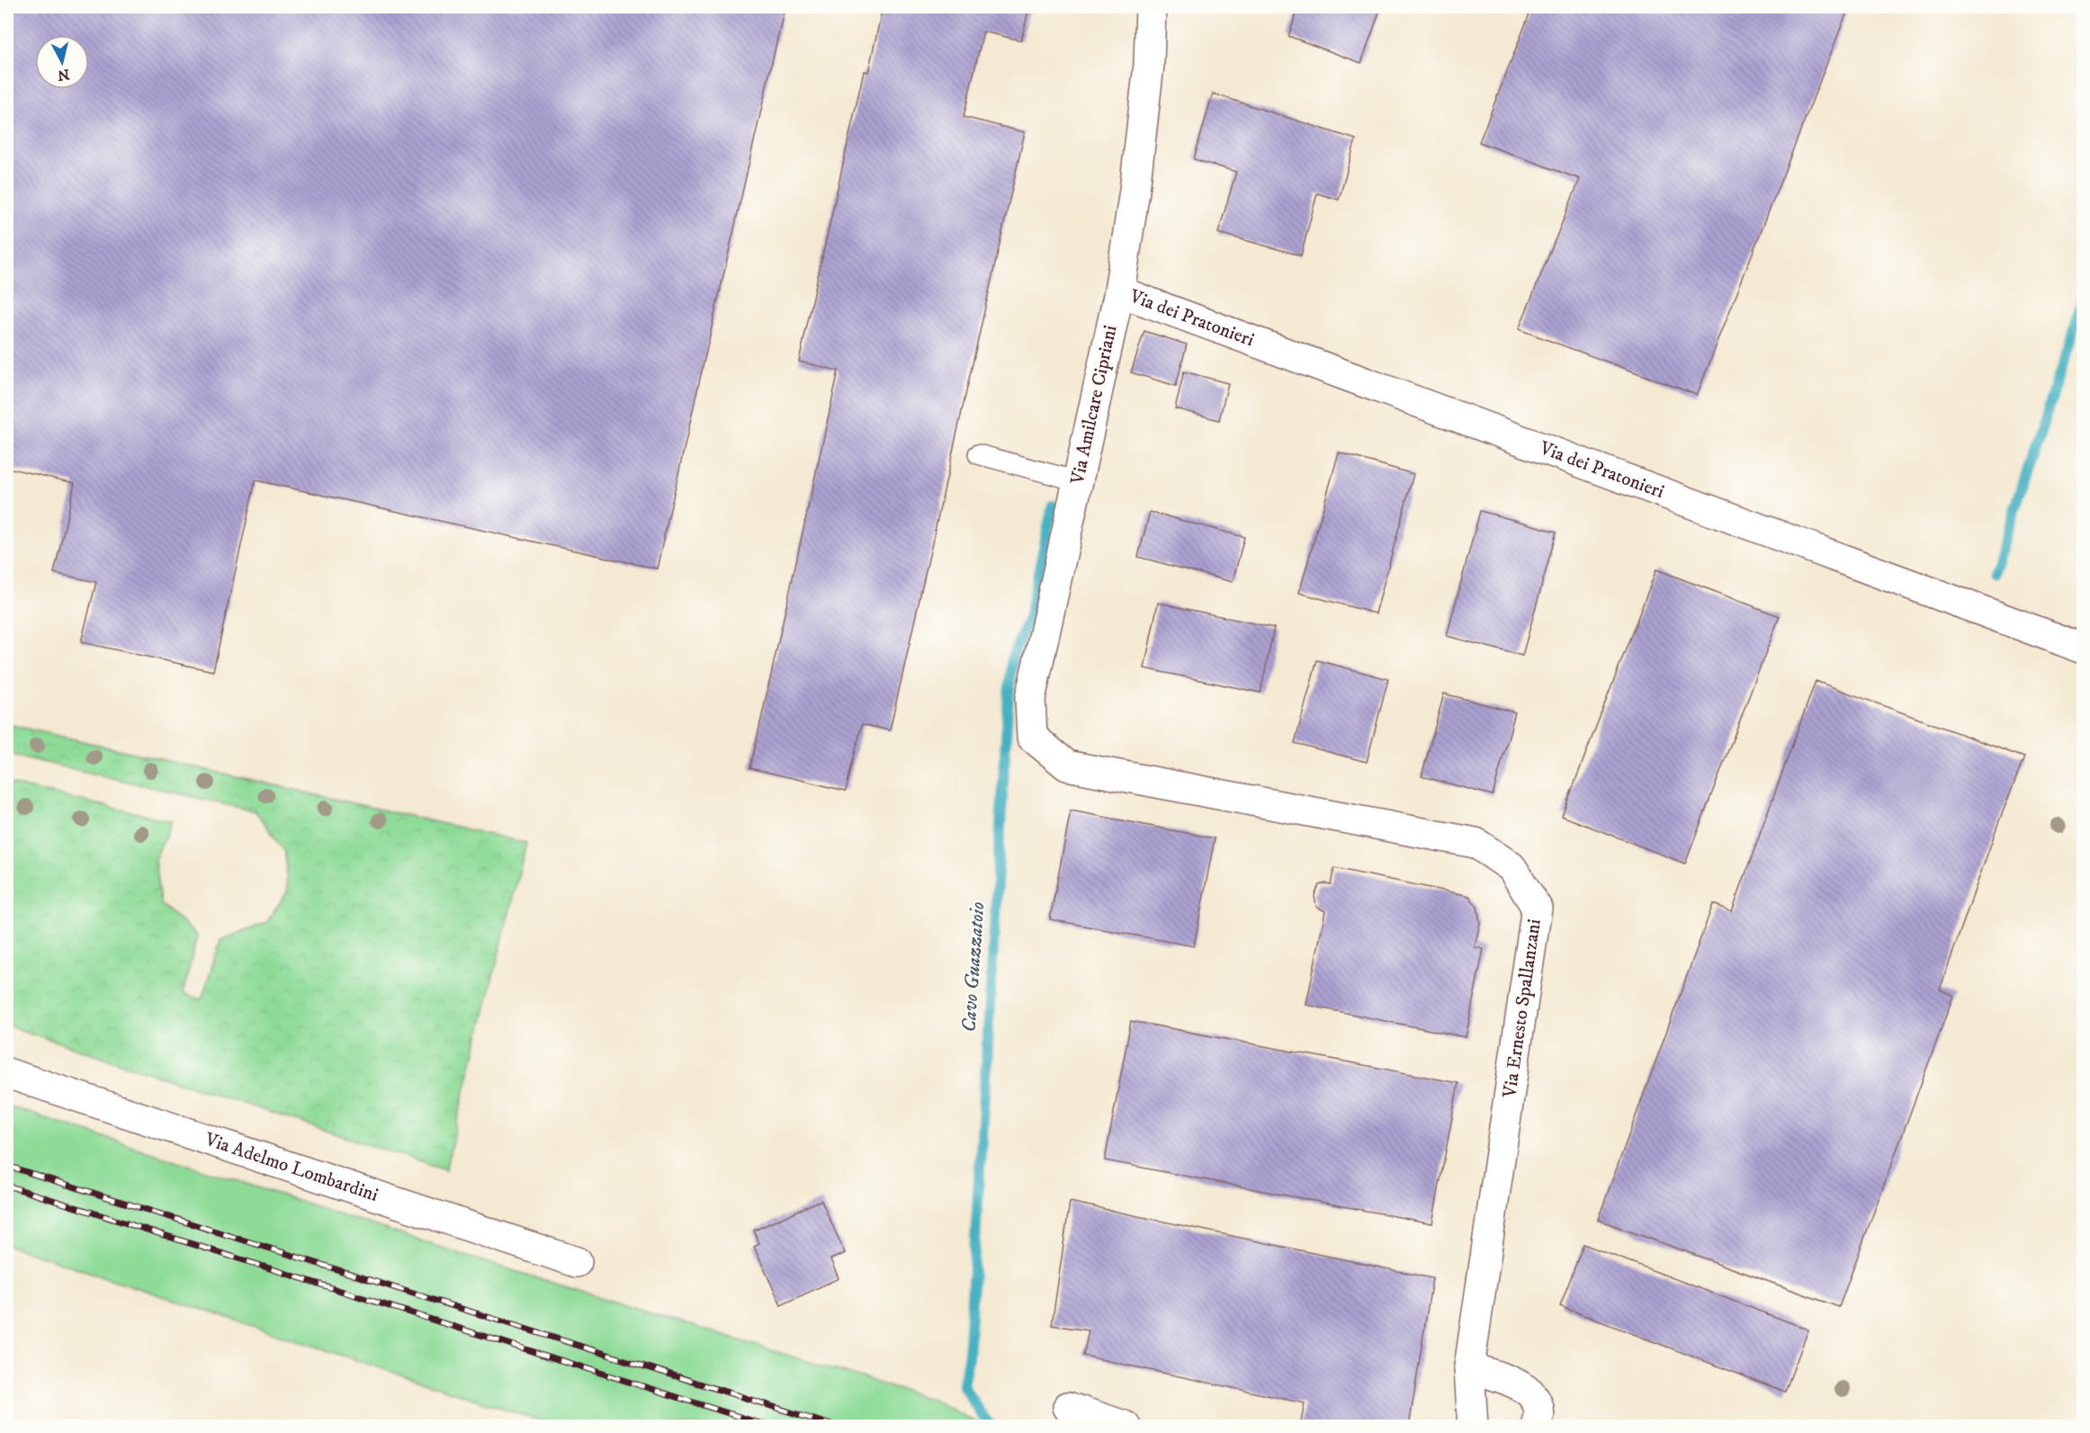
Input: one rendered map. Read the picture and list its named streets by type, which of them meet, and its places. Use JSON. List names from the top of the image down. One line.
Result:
{"streets":{"street":["Via dei Pratonieri","Via Amilcare Cipriani","Via Ernesto Spallanzani","Via Adelmo Lombardini"]},"crossings":[["Via dei Pratonieri","Via Amilcare Cipriani"],["Via Amilcare Cipriani","Via Ernesto Spallanzani"]],"water":["Cavo Guazzatoio"],"north":"bottom"}
